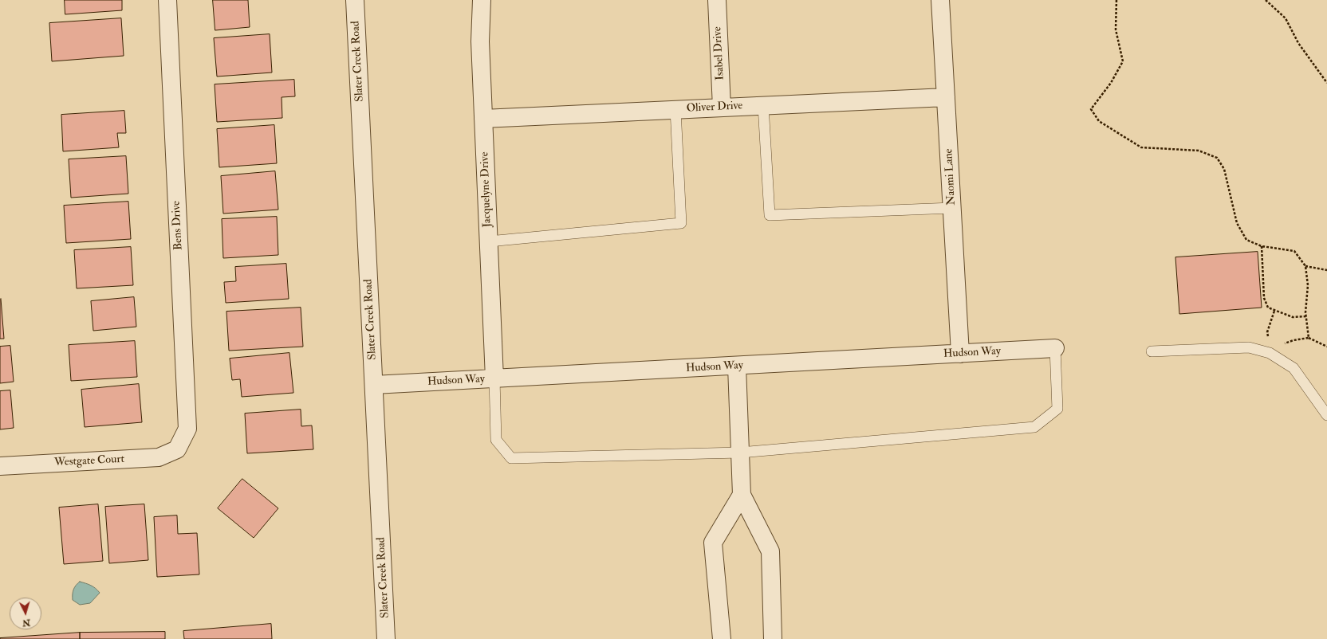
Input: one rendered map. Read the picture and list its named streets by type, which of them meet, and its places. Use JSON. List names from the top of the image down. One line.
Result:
{"streets":{"street":["Isabel Drive","Slater Creek Road","Oliver Drive","Naomi Lane","Jacquelyne Drive","Bens Drive","Hudson Way","Westgate Court"]},"crossings":[["Isabel Drive","Oliver Drive"],["Slater Creek Road","Hudson Way"],["Oliver Drive","Naomi Lane"],["Oliver Drive","Jacquelyne Drive"],["Naomi Lane","Hudson Way"],["Jacquelyne Drive","Hudson Way"],["Bens Drive","Westgate Court"]],"north":"bottom"}
